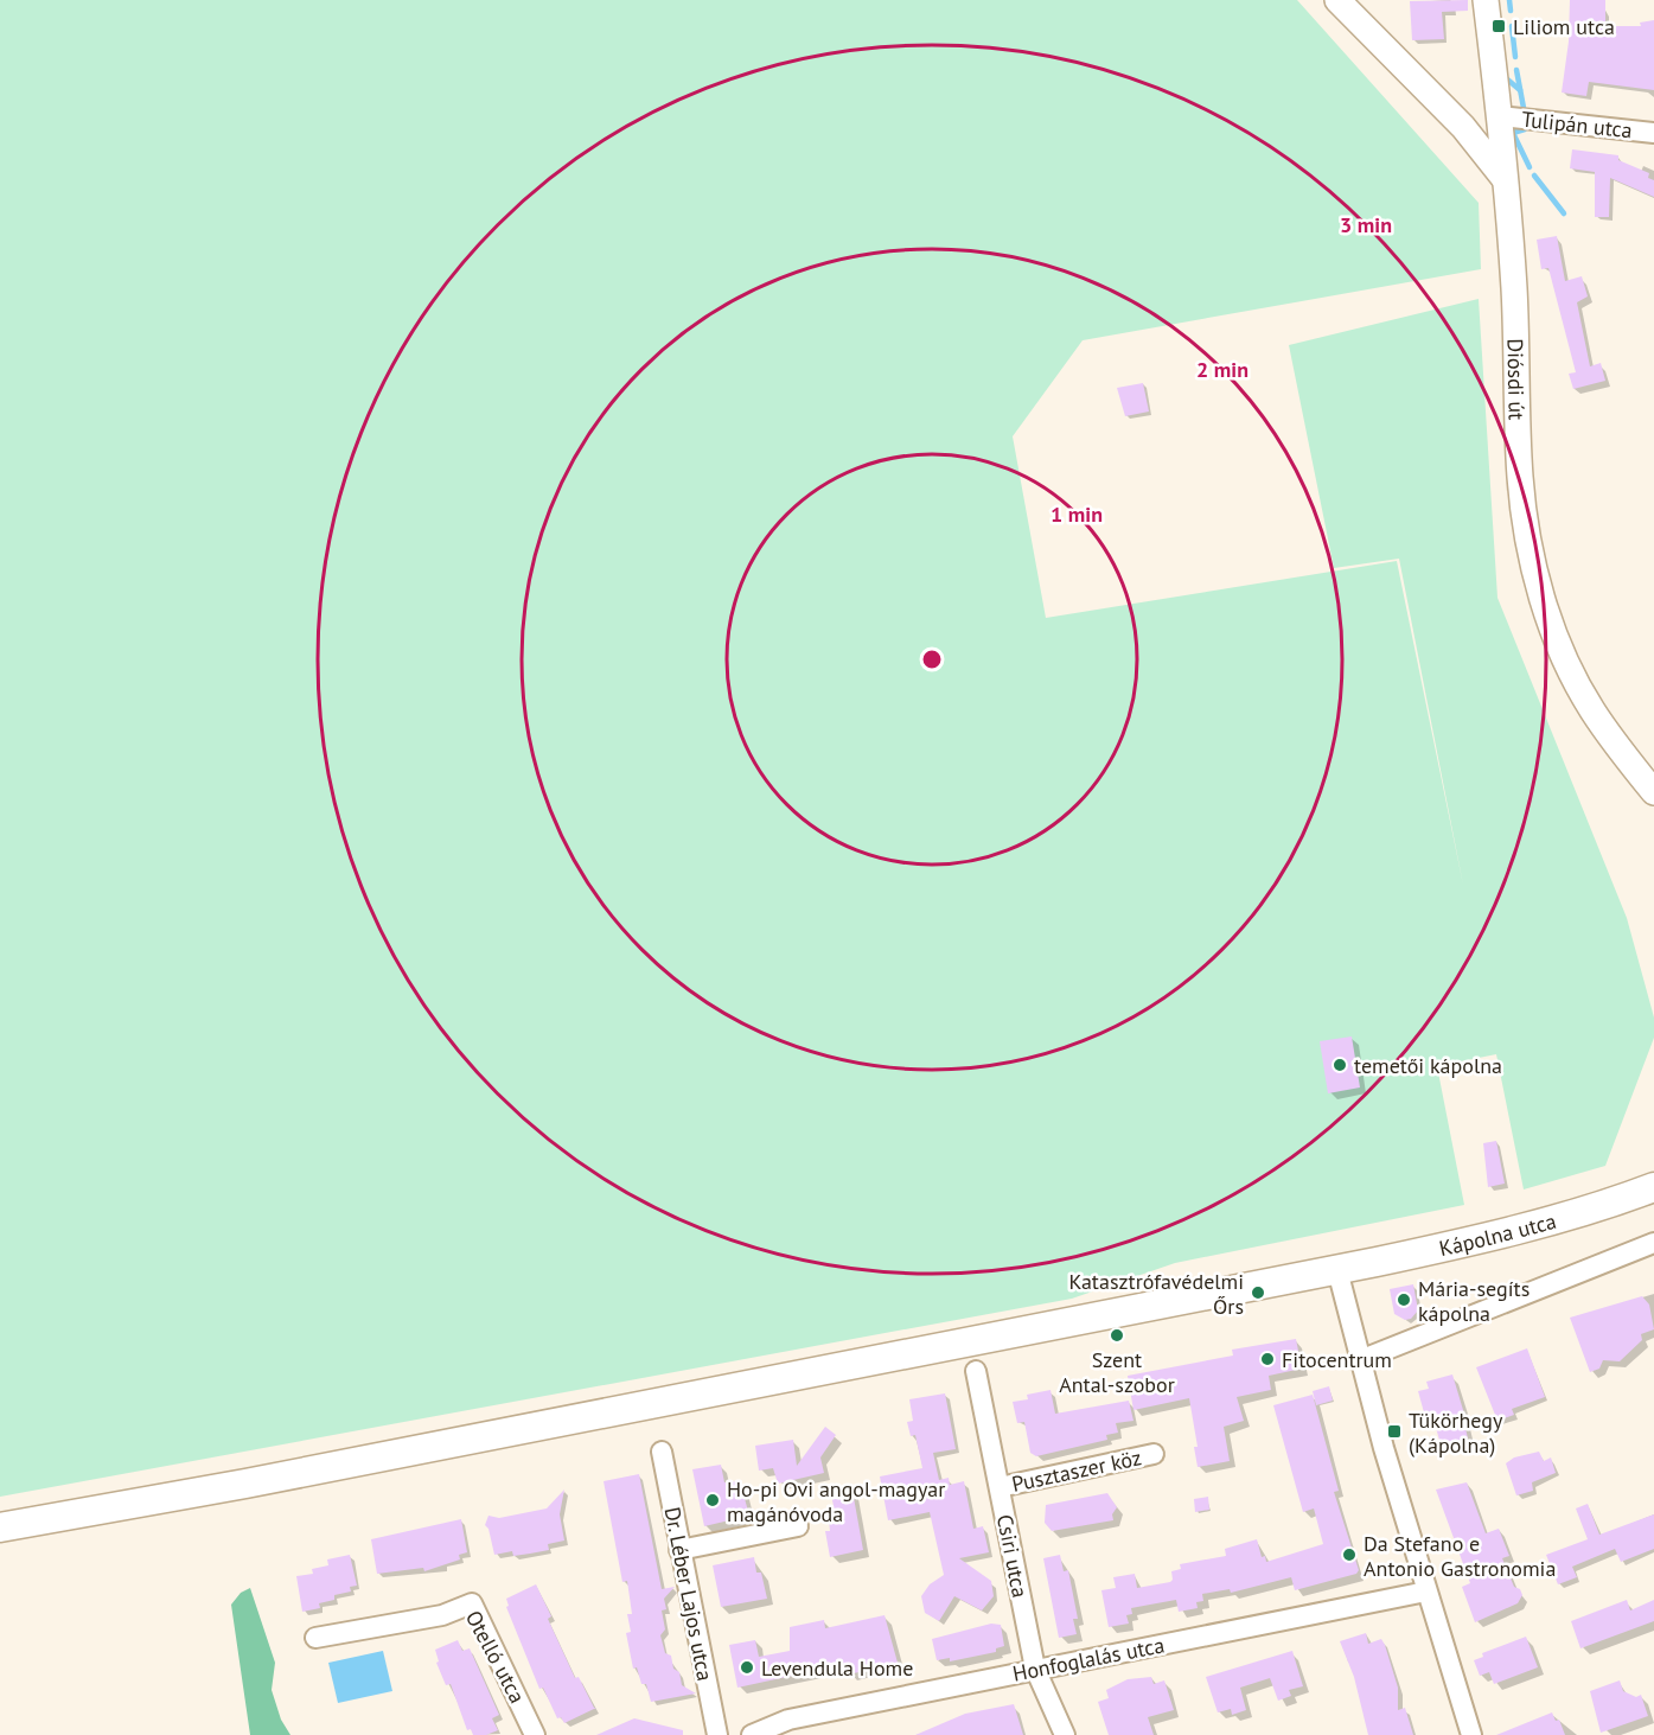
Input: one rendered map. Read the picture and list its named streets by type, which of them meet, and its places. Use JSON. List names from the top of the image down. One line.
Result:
{"streets":{"main road":["Kápolna utca"],"street":["Tulipán utca","Diósdi út","Pusztaszer köz","Csiri utca","Dr. Léber Lajos utca","Otelló utca","Honfoglalás utca"]},"crossings":[["Tulipán utca","Diósdi út"],["Pusztaszer köz","Csiri utca"],["Csiri utca","Honfoglalás utca"]],"places":{"transit":["Liliom utca","Tükörhegy (Kápolna)"],"other":["temetői kápolna","Katasztrófavédelmi Őrs","Mária-segíts kápolna","Szent Antal-szobor","Fitocentrum","Ho-pi Ovi angol-magyar magánóvoda","Da Stefano e Antonio Gastronomia","Levendula Home"]},"rings":["3 min","2 min","1 min"]}
